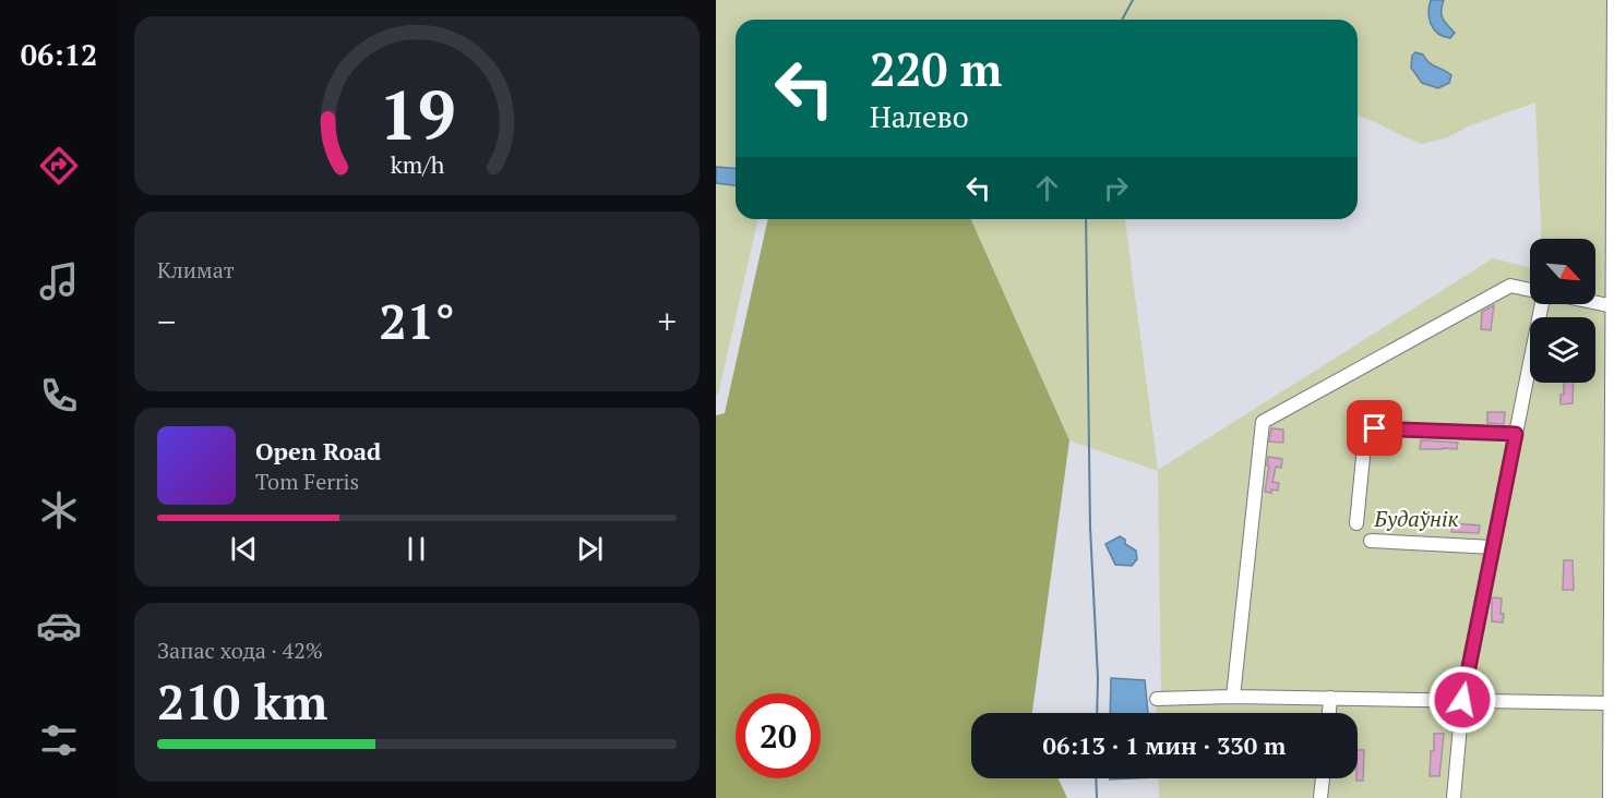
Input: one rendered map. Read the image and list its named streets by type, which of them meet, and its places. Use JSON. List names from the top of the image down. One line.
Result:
{"parks":["Будаўнік"],"north":"bottom right","page":{"tabs":"06:12","turn":["220 m","Налево"],"tile":["Климат",["Запас хода · 42%","210 km"]],"heat":["−","21°","+"],"song":["Open Road","Tom Ferris"],"limit":"20","trip":"06:13 · 1 мин · 330 m","gauge":["19","km/h"]}}
